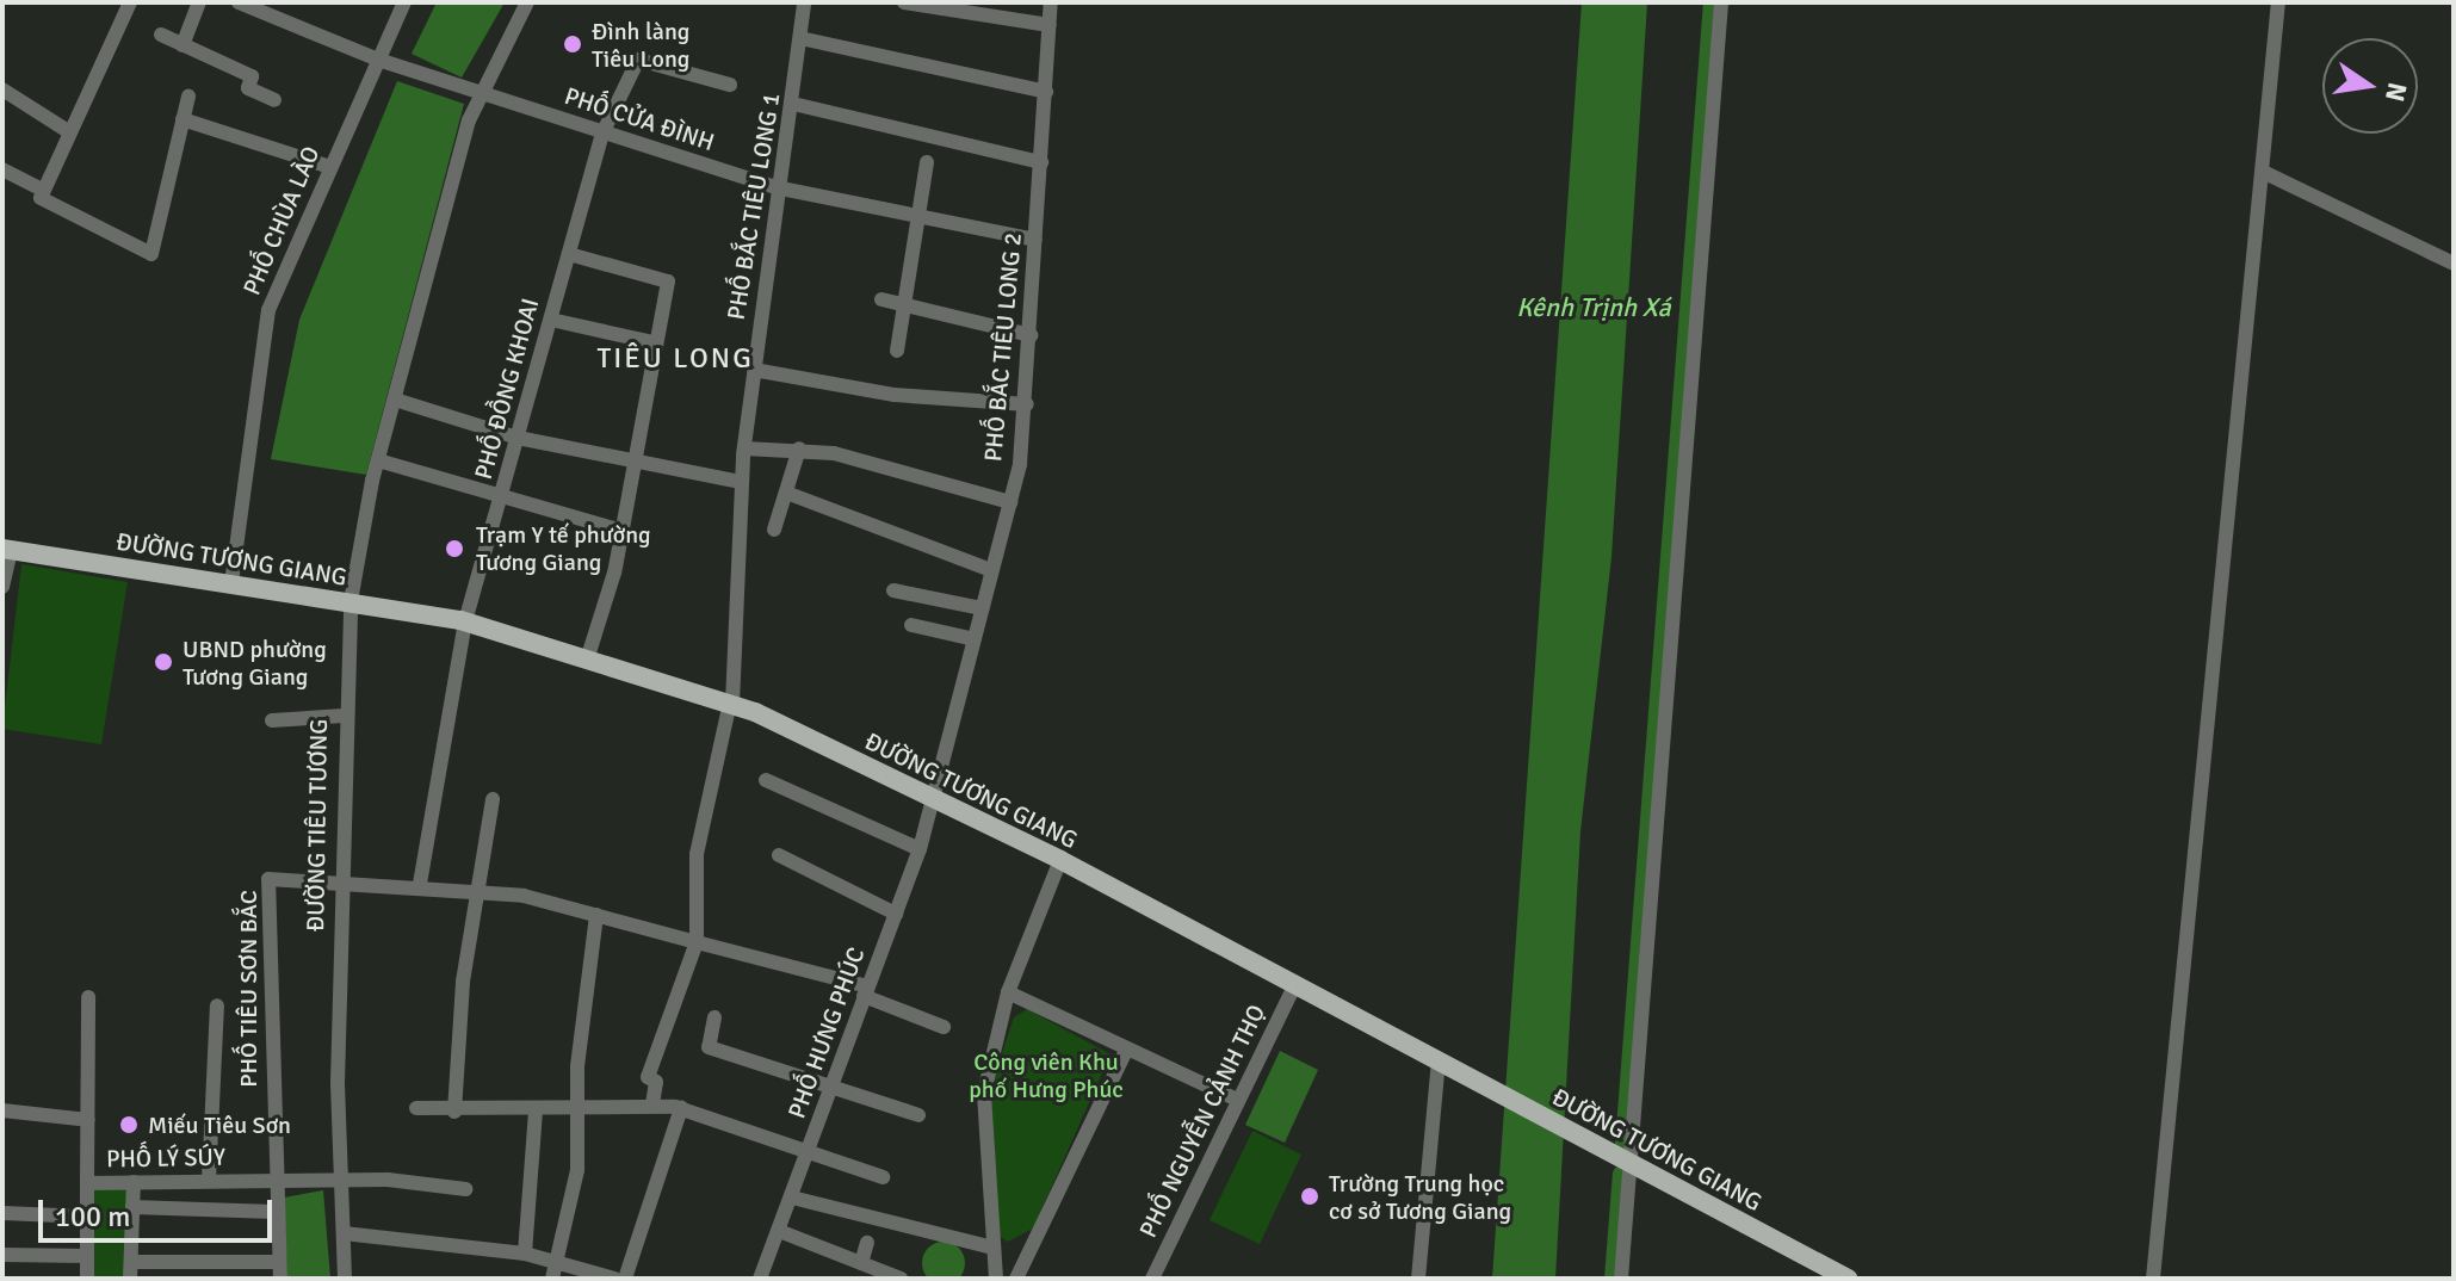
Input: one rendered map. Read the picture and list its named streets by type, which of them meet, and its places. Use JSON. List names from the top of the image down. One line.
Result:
{"streets":{"main road":["ĐƯỜNG TƯƠNG GIANG"],"street":["PHỐ CỬA ĐÌNH","PHỐ BẮC TIÊU LONG 1","PHỐ CHÙA LÀO","PHỐ BẮC TIÊU LONG 2","PHỐ ĐỒNG KHOAI","ĐƯỜNG TIÊU TƯƠNG","PHỐ TIÊU SƠN BẮC","PHỐ HƯNG PHÚC","PHỐ NGUYỄN CẢNH THỌ","PHỐ LÝ SÚY"]},"crossings":[["PHỐ CỬA ĐÌNH","PHỐ BẮC TIÊU LONG 1"],["PHỐ CỬA ĐÌNH","PHỐ CHÙA LÀO"],["PHỐ CỬA ĐÌNH","PHỐ BẮC TIÊU LONG 2"],["PHỐ CỬA ĐÌNH","PHỐ ĐỒNG KHOAI"],["PHỐ CỬA ĐÌNH","ĐƯỜNG TIÊU TƯƠNG"],["PHỐ BẮC TIÊU LONG 1","ĐƯỜNG TƯƠNG GIANG"],["PHỐ CHÙA LÀO","ĐƯỜNG TƯƠNG GIANG"],["PHỐ BẮC TIÊU LONG 2","ĐƯỜNG TƯƠNG GIANG"],["PHỐ BẮC TIÊU LONG 2","PHỐ HƯNG PHÚC"],["PHỐ ĐỒNG KHOAI","ĐƯỜNG TƯƠNG GIANG"],["ĐƯỜNG TƯƠNG GIANG","ĐƯỜNG TIÊU TƯƠNG"],["ĐƯỜNG TƯƠNG GIANG","PHỐ HƯNG PHÚC"],["ĐƯỜNG TƯƠNG GIANG","PHỐ NGUYỄN CẢNH THỌ"],["ĐƯỜNG TIÊU TƯƠNG","PHỐ TIÊU SƠN BẮC"],["ĐƯỜNG TIÊU TƯƠNG","PHỐ LÝ SÚY"],["PHỐ TIÊU SƠN BẮC","PHỐ LÝ SÚY"]],"districts":["TIÊU LONG"],"water":["Kênh Trịnh Xá"],"parks":["Công viên Khu phố Hưng Phúc"],"places":["Đình làng Tiêu Long","Trạm Y tế phường Tương Giang","UBND phường Tương Giang","Miếu Tiêu Sơn","Trường Trung học cơ sở Tương Giang"],"scale_bar":"100 m","north":"right"}
